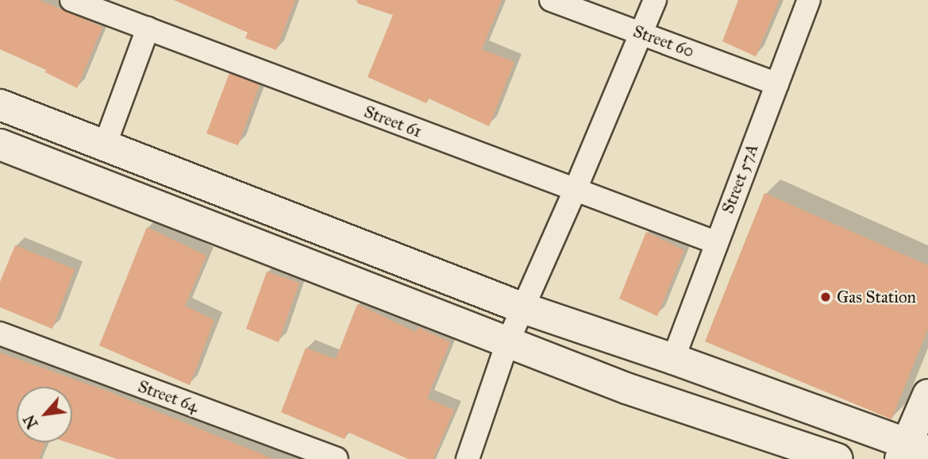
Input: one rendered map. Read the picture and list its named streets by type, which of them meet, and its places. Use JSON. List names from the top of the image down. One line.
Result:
{"streets":{"street":["Street 60","Street 61","Street 57A","Street 64"]},"crossings":[["Street 60","Street 57A"],["Street 61","Street 57A"]],"places":["Gas Station"],"north":"bottom left"}
